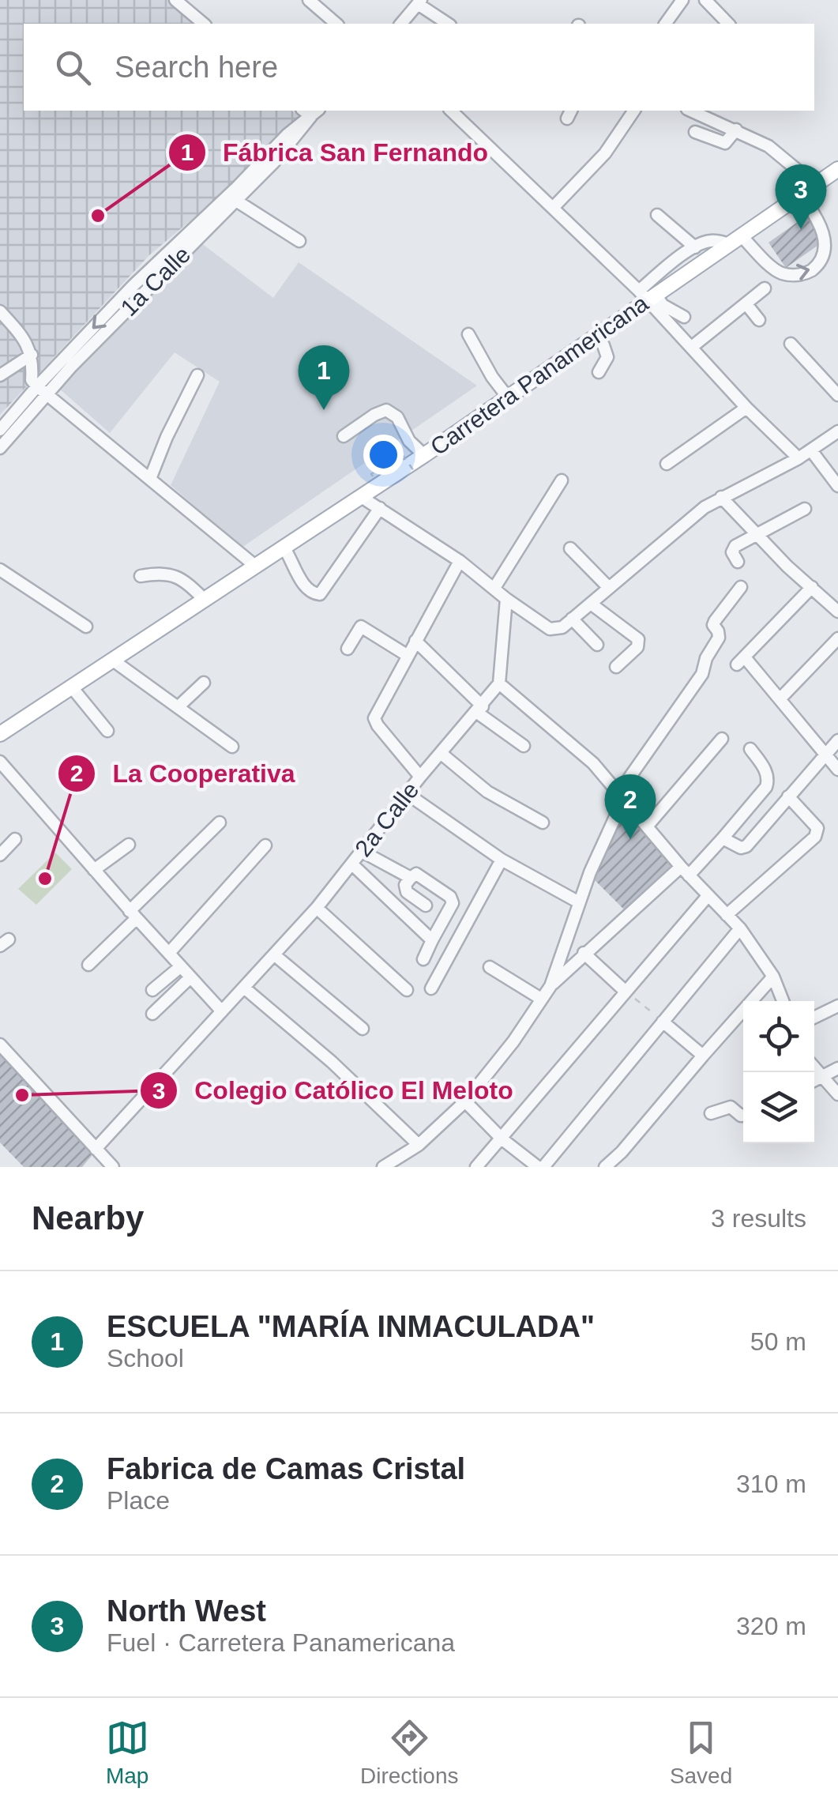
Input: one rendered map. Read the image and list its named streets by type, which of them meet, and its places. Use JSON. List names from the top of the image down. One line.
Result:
{"streets":{"main road":["Carretera Panamericana"],"street":["1a Calle","2a Calle"]},"places":["Fábrica San Fernando","La Cooperativa","Colegio Católico El Meloto"],"page":{"search":"Search here","pins":["3","1","2"],"heading":["Nearby","3 results"],"list":[{"mark":"1","name":"ESCUELA \"MARÍA INMACULADA\"","note":"School","value":"50 m"},{"mark":"2","name":"Fabrica de Camas Cristal","note":"Place","value":"310 m"},{"mark":"3","name":"North West","note":"Fuel · Carretera Panamericana","value":"320 m"}],"nav":["Map","Directions","Saved"]}}
